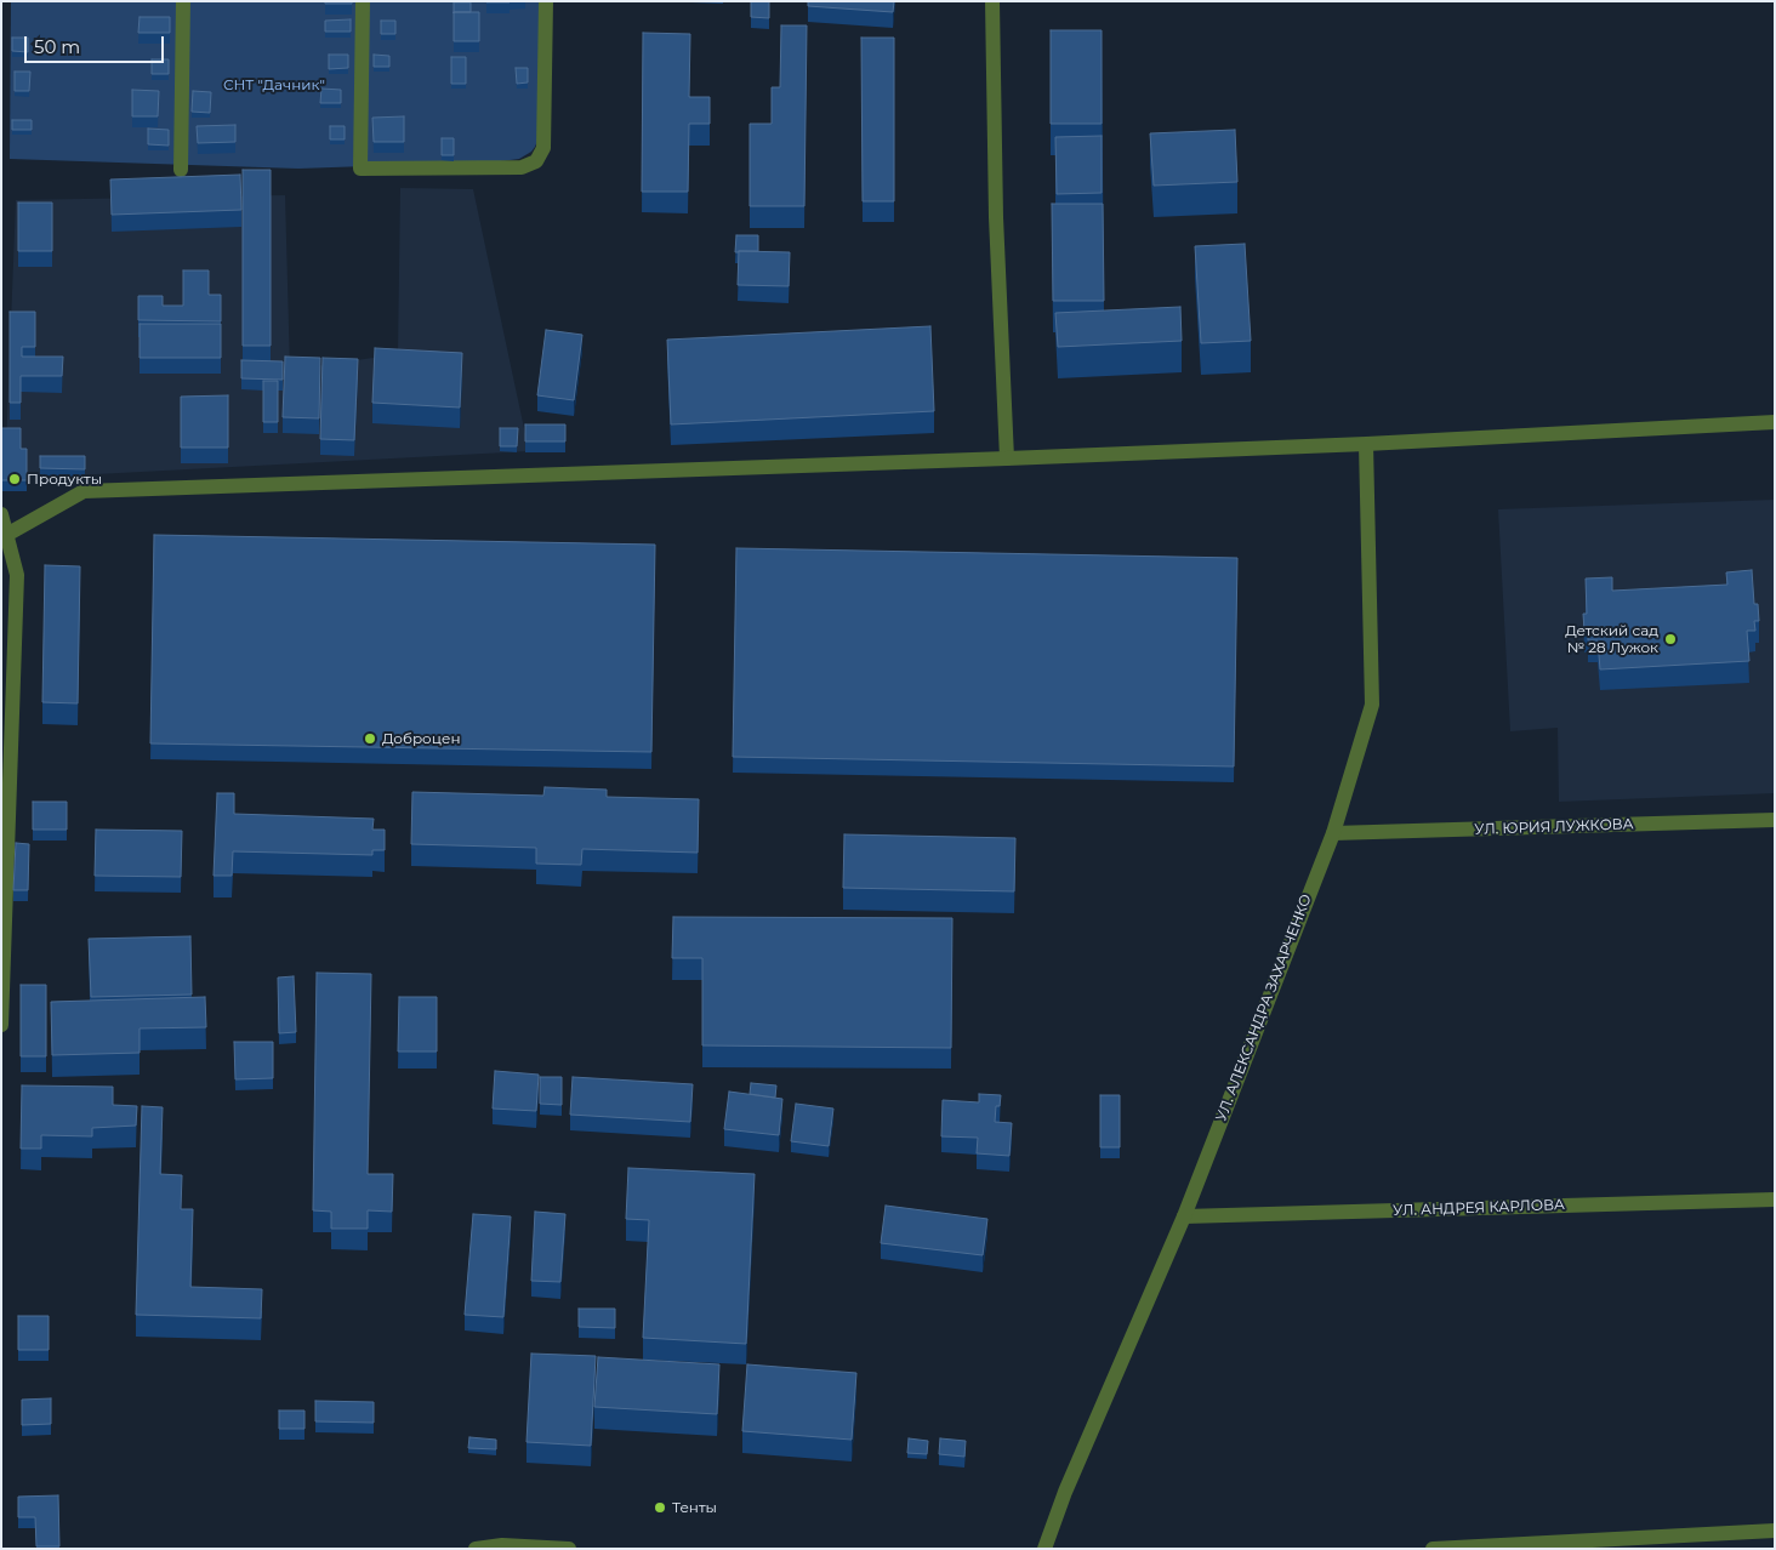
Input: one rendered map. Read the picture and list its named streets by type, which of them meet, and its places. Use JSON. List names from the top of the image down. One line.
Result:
{"streets":{"street":["УЛ. ЮРИЯ ЛУЖКОВА","УЛ. АЛЕКСАНДРА ЗАХАРЧЕНКО","УЛ. АНДРЕЯ КАРЛОВА"]},"crossings":[["УЛ. ЮРИЯ ЛУЖКОВА","УЛ. АЛЕКСАНДРА ЗАХАРЧЕНКО"],["УЛ. АЛЕКСАНДРА ЗАХАРЧЕНКО","УЛ. АНДРЕЯ КАРЛОВА"]],"parks":["СНТ \"Дачник\""],"places":["Продукты","Детский сад № 28 Лужок","Доброцен","Тенты"],"scale_bar":"50 m"}
